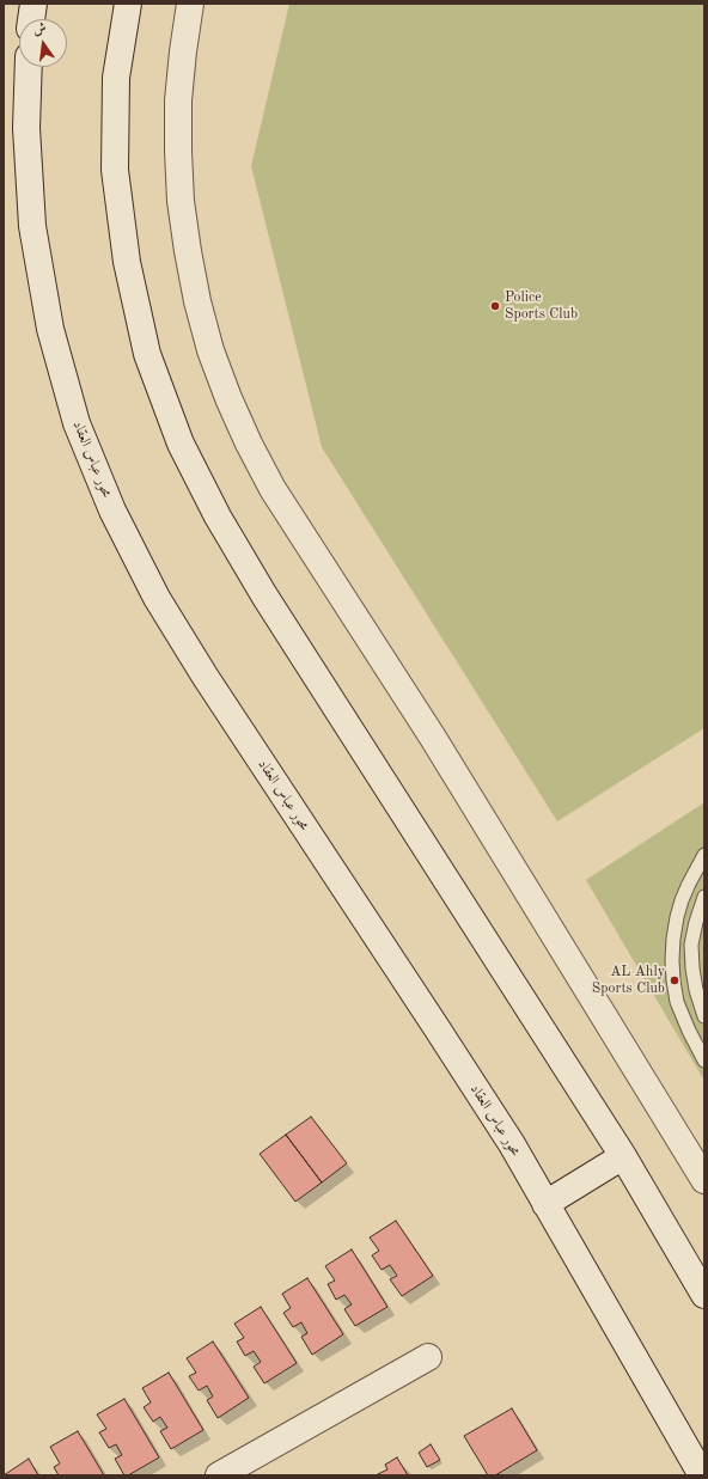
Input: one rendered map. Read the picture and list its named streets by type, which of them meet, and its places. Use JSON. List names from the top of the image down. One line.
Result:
{"streets":{"main road":["محور عباس العقاد"]},"places":["Police Sports Club","AL Ahly Sports Club"],"north":"top"}
